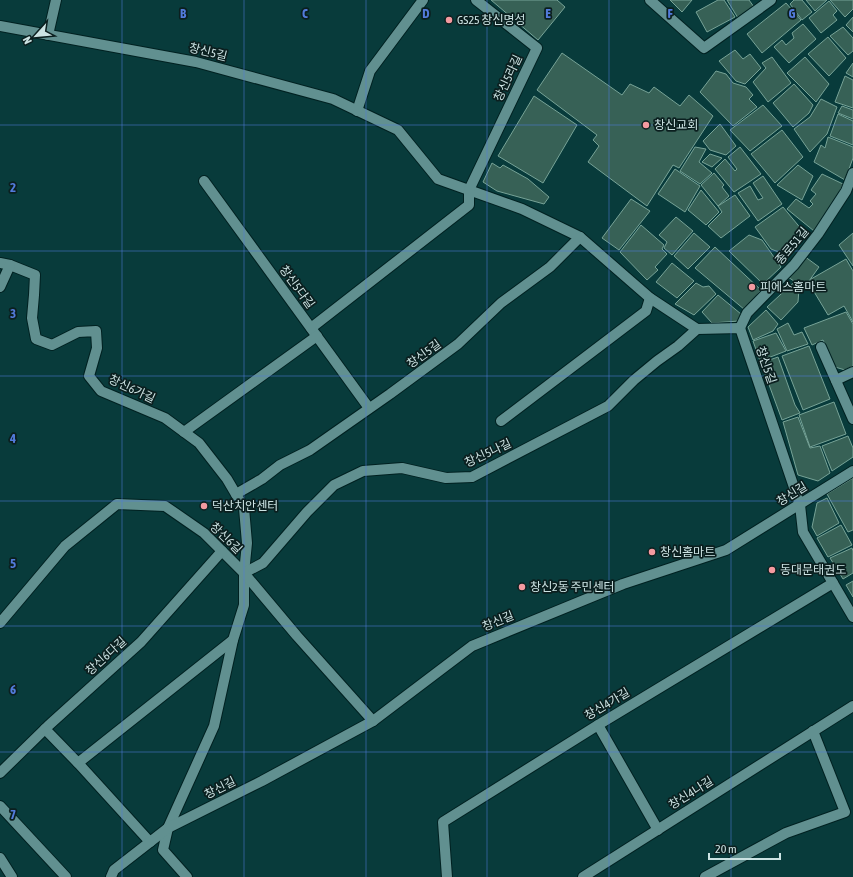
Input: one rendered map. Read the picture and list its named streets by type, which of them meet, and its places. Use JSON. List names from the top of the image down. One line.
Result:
{"streets":{"street":["창신5길","창신5라길","종로51길","창신5다길","창신6가길","창신5나길","창신길","창신6길","창신6다길","창신4가길","창신4나길"]},"crossings":[["창신5길","창신5라길"],["창신5길","종로51길"],["창신5길","창신5다길"],["창신5길","창신5나길"],["창신5길","창신길"],["창신5길","창신4가길"],["창신6가길","창신5나길"],["창신6가길","창신길"],["창신6가길","창신6길"],["창신5나길","창신길"],["창신5나길","창신6길"],["창신길","창신6길"],["창신6길","창신6다길"]],"places":["GS25 창신명성","창신교회","피에스홈마트","덕산치안센터","창신홈마트","동대문태권도","창신2동 주민센터"],"scale_bar":"20 m","north":"bottom left","grid":{"columns":["B","C","D","E","F","G"],"rows":["2","3","4","5","6","7"]}}
